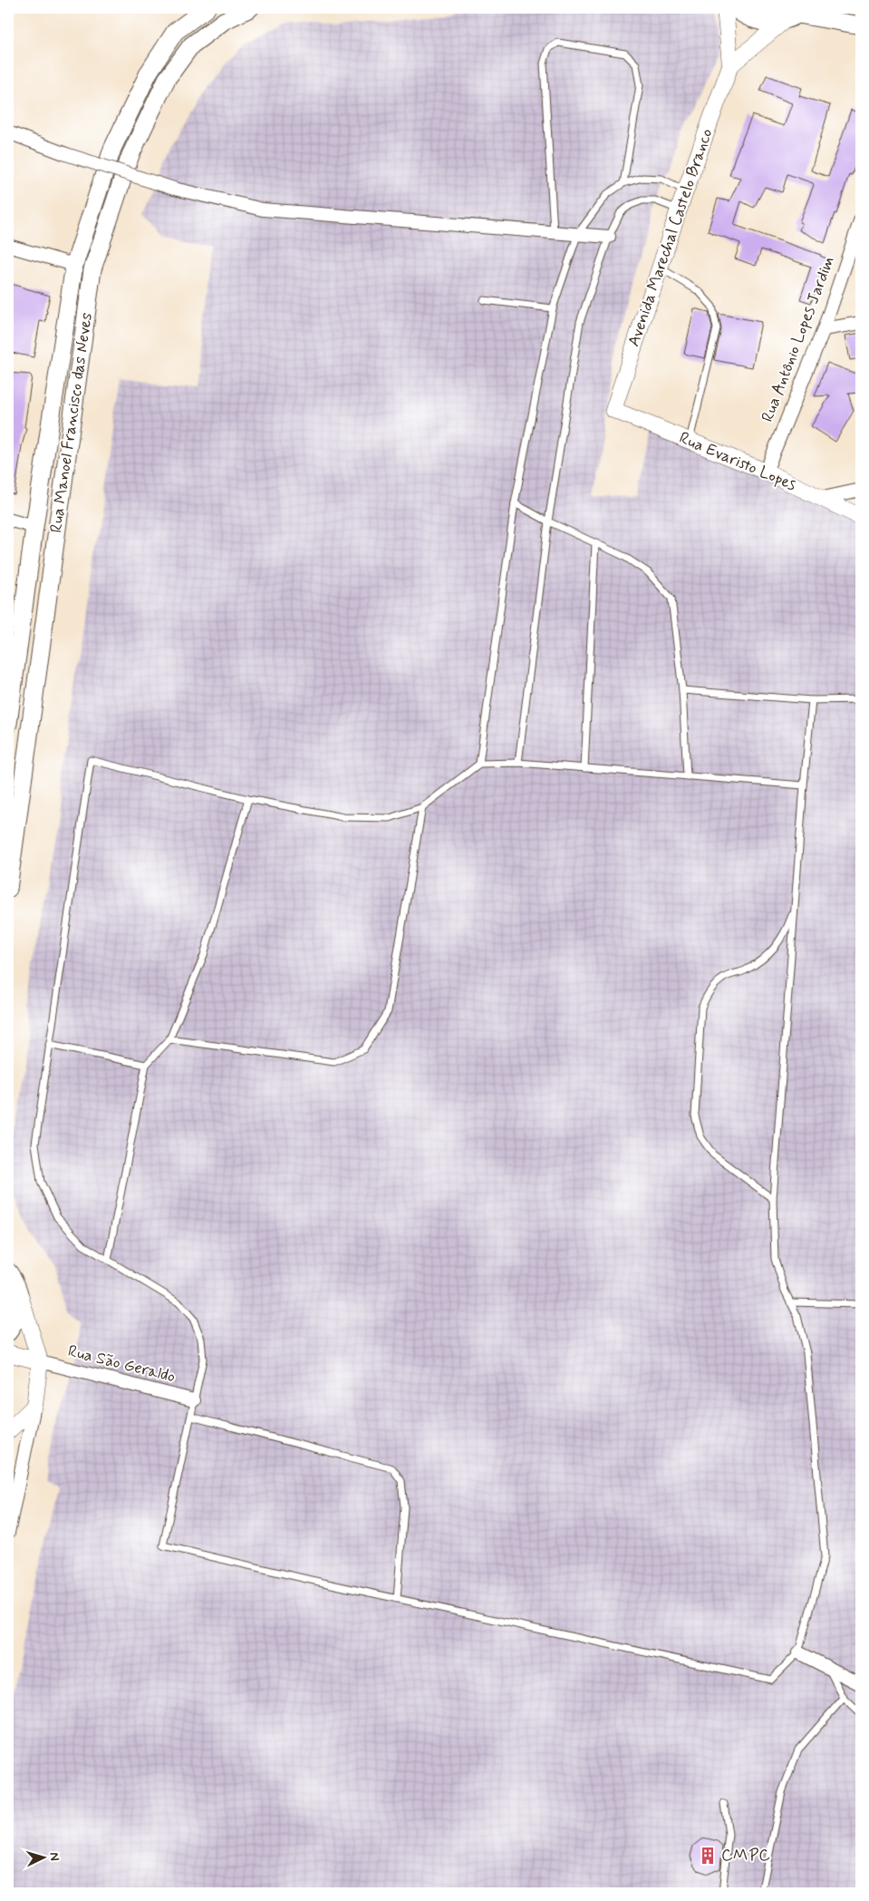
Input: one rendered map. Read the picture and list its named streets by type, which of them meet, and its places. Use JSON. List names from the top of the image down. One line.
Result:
{"streets":{"main road":["Rua Manoel Francisco das Neves"],"street":["Avenida Marechal Castelo Branco","Rua Antônio Lopes Jardim","Rua Evaristo Lopes","Rua São Geraldo"]},"crossings":[["Avenida Marechal Castelo Branco","Rua Evaristo Lopes"],["Rua Antônio Lopes Jardim","Rua Evaristo Lopes"]],"places":{"building":["CMPC"]},"north":"right"}
